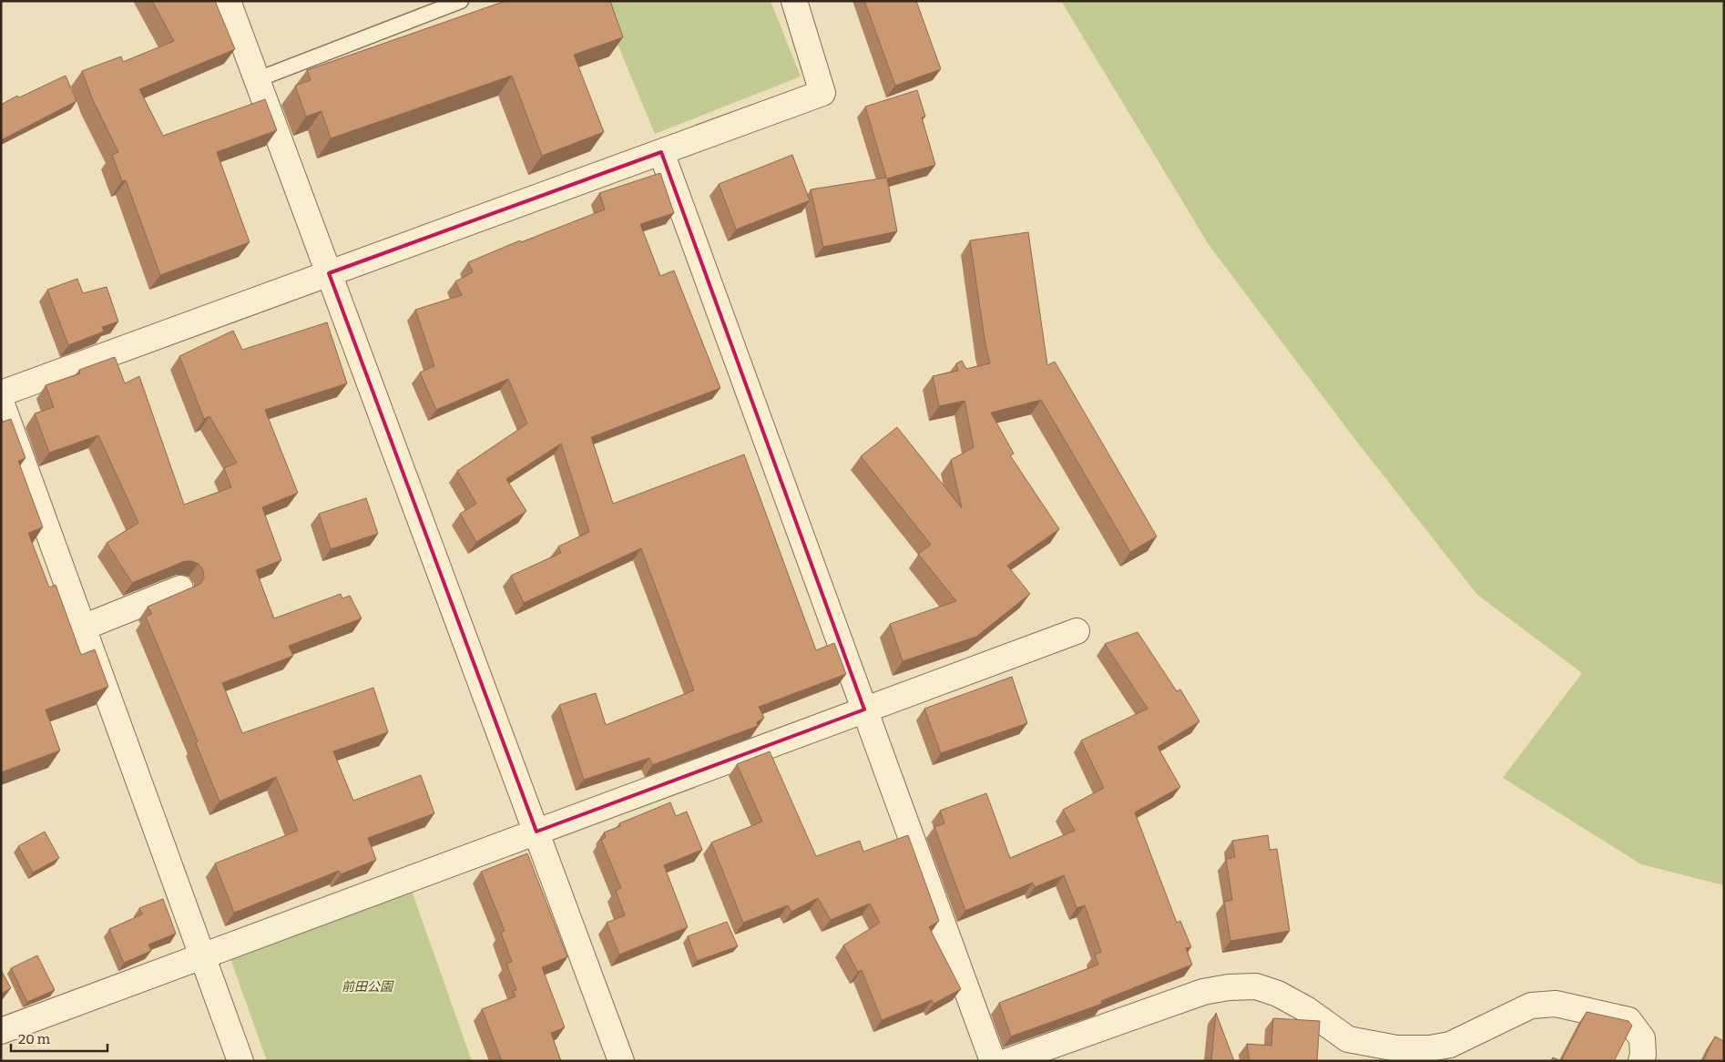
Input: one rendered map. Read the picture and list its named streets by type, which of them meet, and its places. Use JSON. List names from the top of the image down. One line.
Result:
{"parks":["前田公園"],"scale_bar":"20 m"}
